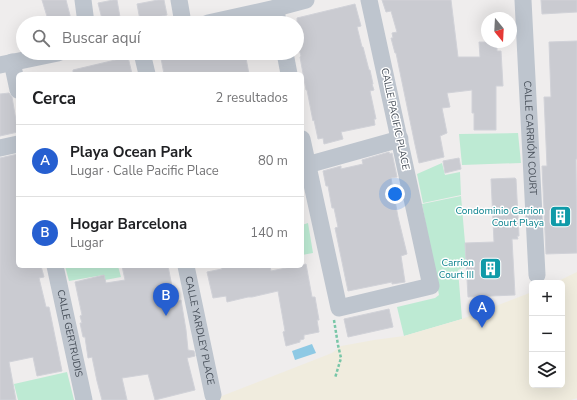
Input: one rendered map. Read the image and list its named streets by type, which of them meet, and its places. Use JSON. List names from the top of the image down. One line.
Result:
{"streets":{"street":["CALLE PACIFIC PLACE","CALLE CARRIÓN COURT","CALLE YARDLEY PLACE","CALLE GERTRUDIS"]},"places":{"building":["Condominio Carrion Court Playa","Carrion Court III"]},"north":"bottom","page":{"search":"Buscar aquí","heading":["Cerca","2 resultados"],"list":[{"mark":"A","name":"Playa Ocean Park","note":"Lugar · Calle Pacific Place","value":"80 m"},{"mark":"B","name":"Hogar Barcelona","note":"Lugar","value":"140 m"}],"map_buttons":["+","−"],"pins":["B","A"]}}
